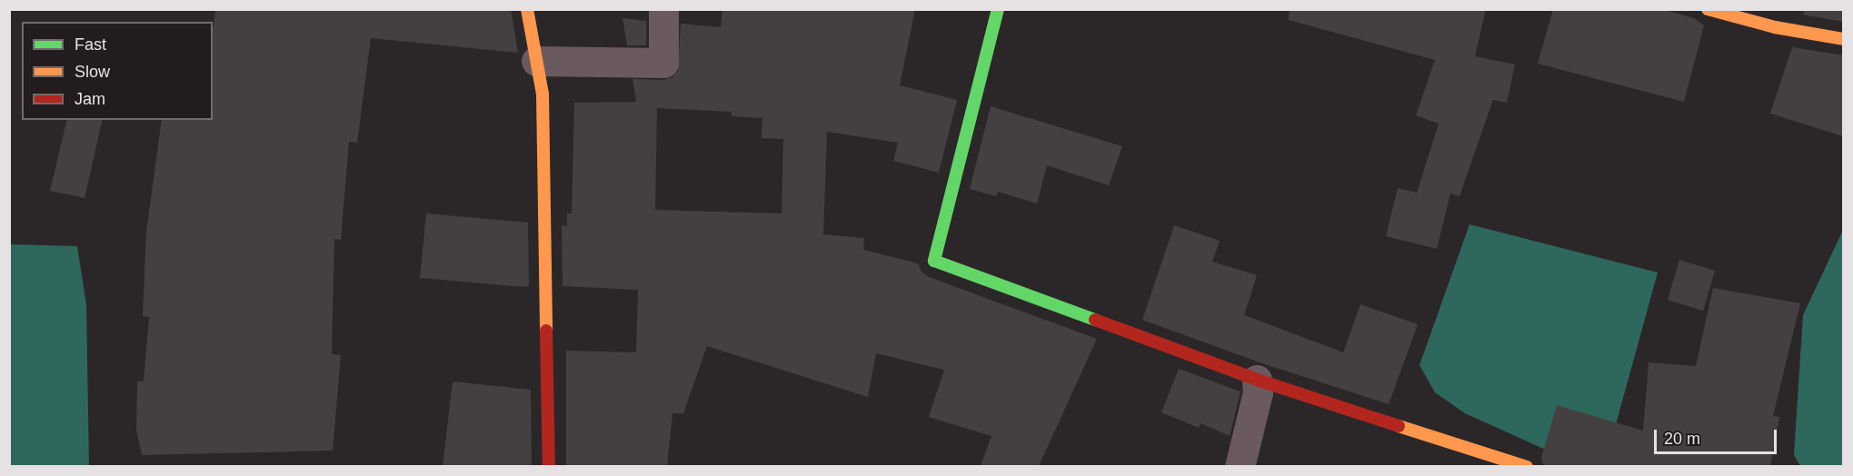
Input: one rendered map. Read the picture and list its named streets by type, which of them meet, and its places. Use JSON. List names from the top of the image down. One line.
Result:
{"legend":["Fast","Slow","Jam"],"scale_bar":"20 m"}
